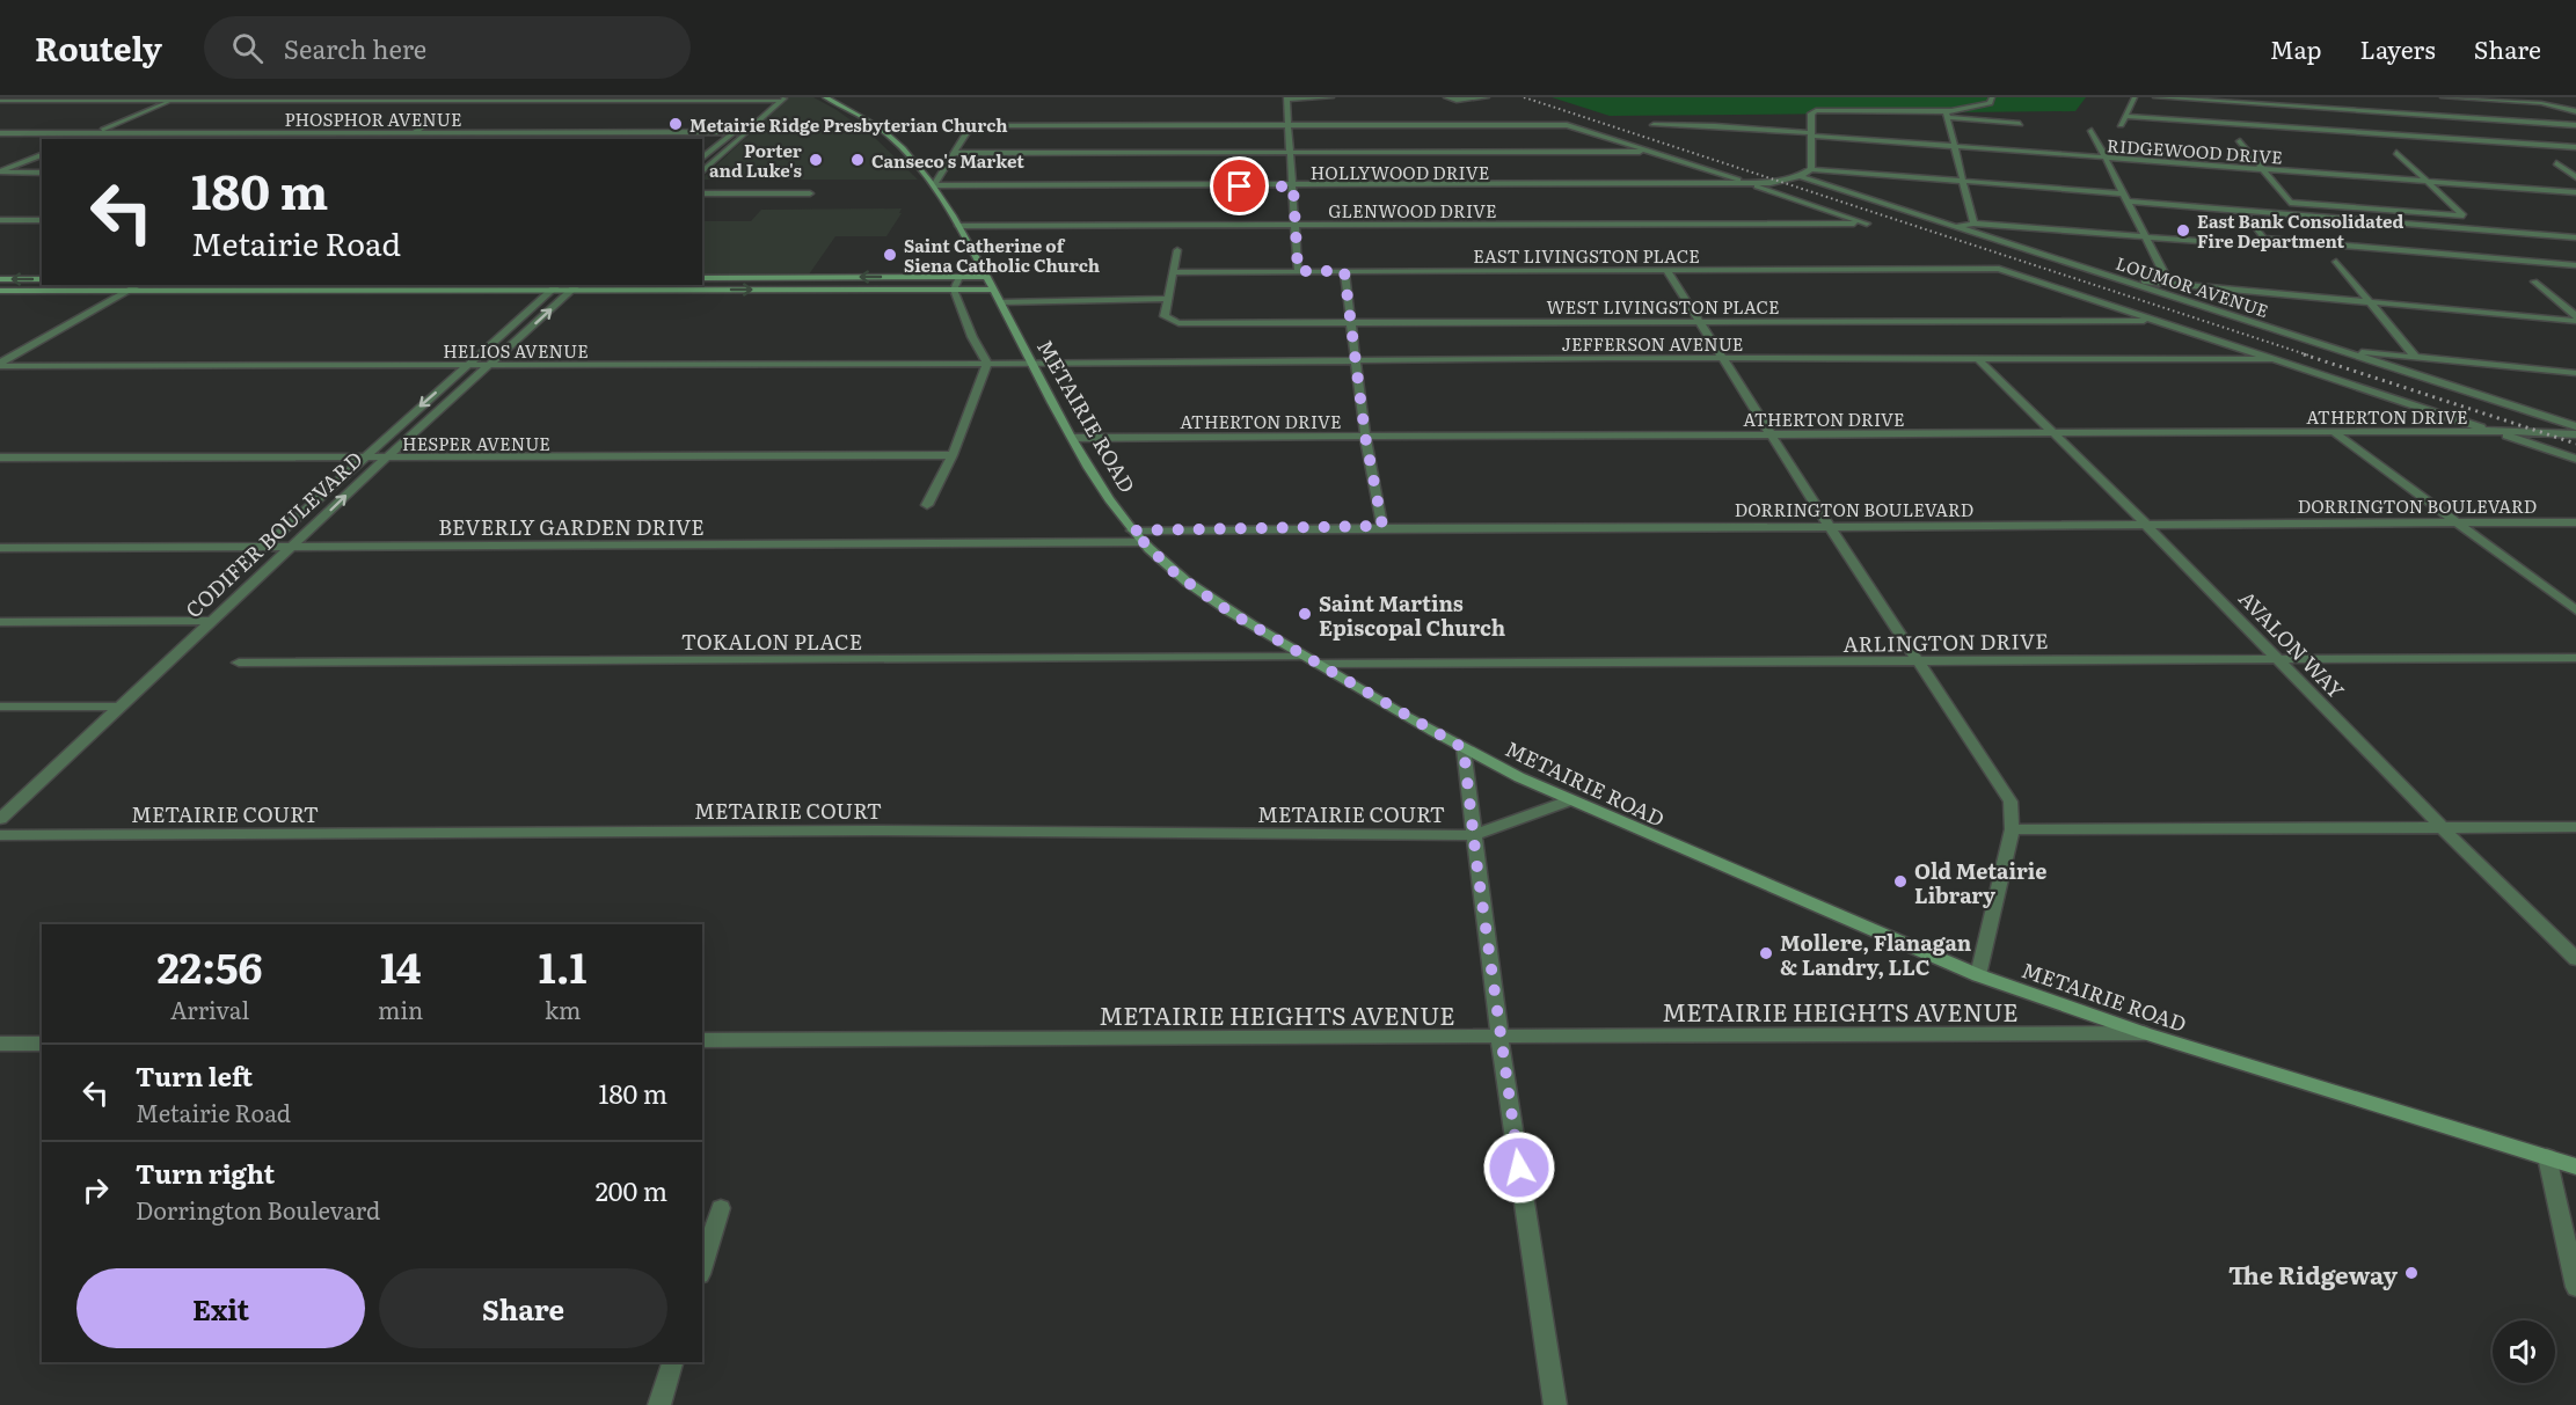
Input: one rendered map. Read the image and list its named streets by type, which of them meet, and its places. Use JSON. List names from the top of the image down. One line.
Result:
{"streets":{"main road":["METAIRIE ROAD"],"street":["PHOSPHOR AVENUE","RIDGEWOOD DRIVE","HOLLYWOOD DRIVE","GLENWOOD DRIVE","EAST LIVINGSTON PLACE","LOUMOR AVENUE","WEST LIVINGSTON PLACE","JEFFERSON AVENUE","HELIOS AVENUE","ATHERTON DRIVE","HESPER AVENUE","DORRINGTON BOULEVARD","BEVERLY GARDEN DRIVE","CODIFER BOULEVARD","TOKALON PLACE","ARLINGTON DRIVE","AVALON WAY","METAIRIE COURT","METAIRIE HEIGHTS AVENUE"]},"crossings":[["HOLLYWOOD DRIVE","GLENWOOD DRIVE"],["HOLLYWOOD DRIVE","LOUMOR AVENUE"],["HOLLYWOOD DRIVE","METAIRIE ROAD"],["GLENWOOD DRIVE","METAIRIE ROAD"],["EAST LIVINGSTON PLACE","WEST LIVINGSTON PLACE"],["JEFFERSON AVENUE","HELIOS AVENUE"],["JEFFERSON AVENUE","METAIRIE ROAD"],["JEFFERSON AVENUE","AVALON WAY"],["HELIOS AVENUE","METAIRIE ROAD"],["HELIOS AVENUE","CODIFER BOULEVARD"],["METAIRIE ROAD","ATHERTON DRIVE"],["METAIRIE ROAD","DORRINGTON BOULEVARD"],["METAIRIE ROAD","BEVERLY GARDEN DRIVE"],["METAIRIE ROAD","TOKALON PLACE"],["METAIRIE ROAD","ARLINGTON DRIVE"],["METAIRIE ROAD","METAIRIE COURT"],["METAIRIE ROAD","METAIRIE HEIGHTS AVENUE"],["ATHERTON DRIVE","AVALON WAY"],["HESPER AVENUE","CODIFER BOULEVARD"],["DORRINGTON BOULEVARD","AVALON WAY"],["BEVERLY GARDEN DRIVE","CODIFER BOULEVARD"],["TOKALON PLACE","ARLINGTON DRIVE"],["ARLINGTON DRIVE","AVALON WAY"]],"places":["Metairie Ridge Presbyterian Church","Porter and Luke's","Canseco's Market","East Bank Consolidated Fire Department","Saint Catherine of Siena Catholic Church","Saint Martins Episcopal Church","Old Metairie Library","Mollere, Flanagan & Landry, LLC","The Ridgeway"],"page":{"header":"Routely","search":"Search here","nav":["Map","Layers","Share"],"turn":["180 m","Metairie Road"],"eta":["22:56","Arrival","14","min","1.1","km"],"list":[{"name":"Turn left","note":"Metairie Road","value":"180 m"},{"name":"Turn right","note":"Dorrington Boulevard","value":"200 m"}],"buttons":["Exit","Share"]}}
